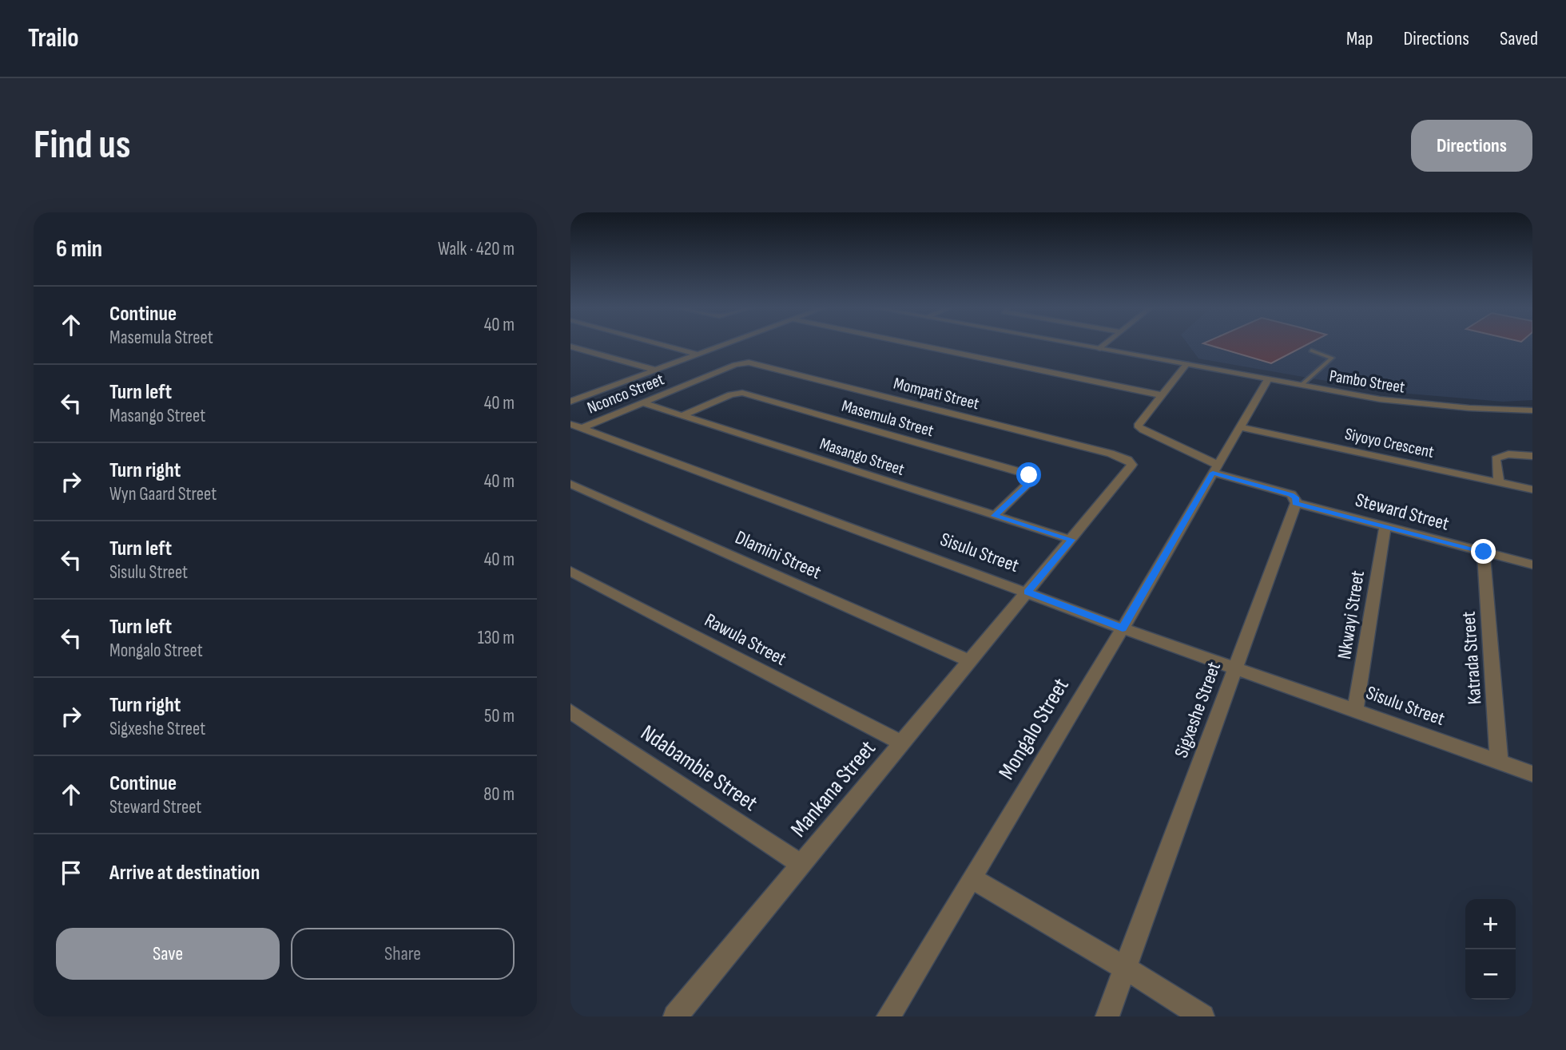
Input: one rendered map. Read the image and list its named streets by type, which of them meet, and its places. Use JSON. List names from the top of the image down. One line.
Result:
{"streets":{"street":["Pambo Street","Nconco Street","Mompati Street","Masemula Street","Siyoyo Crescent","Masango Street","Steward Street","Sisulu Street","Dlamini Street","Nkwayi Street","Rawula Street","Katrada Street","Sigxeshe Street","Mongalo Street","Ndabambie Street","Mankana Street"]},"crossings":[["Nconco Street","Mompati Street"],["Nconco Street","Masango Street"],["Nconco Street","Sisulu Street"],["Mompati Street","Mankana Street"],["Masemula Street","Masango Street"],["Masango Street","Mankana Street"],["Steward Street","Nkwayi Street"],["Steward Street","Katrada Street"],["Steward Street","Sigxeshe Street"],["Sisulu Street","Nkwayi Street"],["Sisulu Street","Katrada Street"],["Sisulu Street","Sigxeshe Street"],["Sisulu Street","Mongalo Street"],["Sisulu Street","Mankana Street"],["Dlamini Street","Mankana Street"],["Rawula Street","Mankana Street"],["Ndabambie Street","Mankana Street"]],"page":{"header":"Trailo","nav":["Map","Directions","Saved"],"buttons":["Directions",["Save","Share"]],"title":"Find us","heading":["6 min","Walk · 420 m"],"list":[["Continue","Masemula Street","40 m"],["Turn left","Masango Street","40 m"],["Turn right","Wyn Gaard Street","40 m"],["Turn left","Sisulu Street","40 m"],["Turn left","Mongalo Street","130 m"],["Turn right","Sigxeshe Street","50 m"],["Continue","Steward Street","80 m"],"Arrive at destination"],"map_buttons":["+","−"]}}
